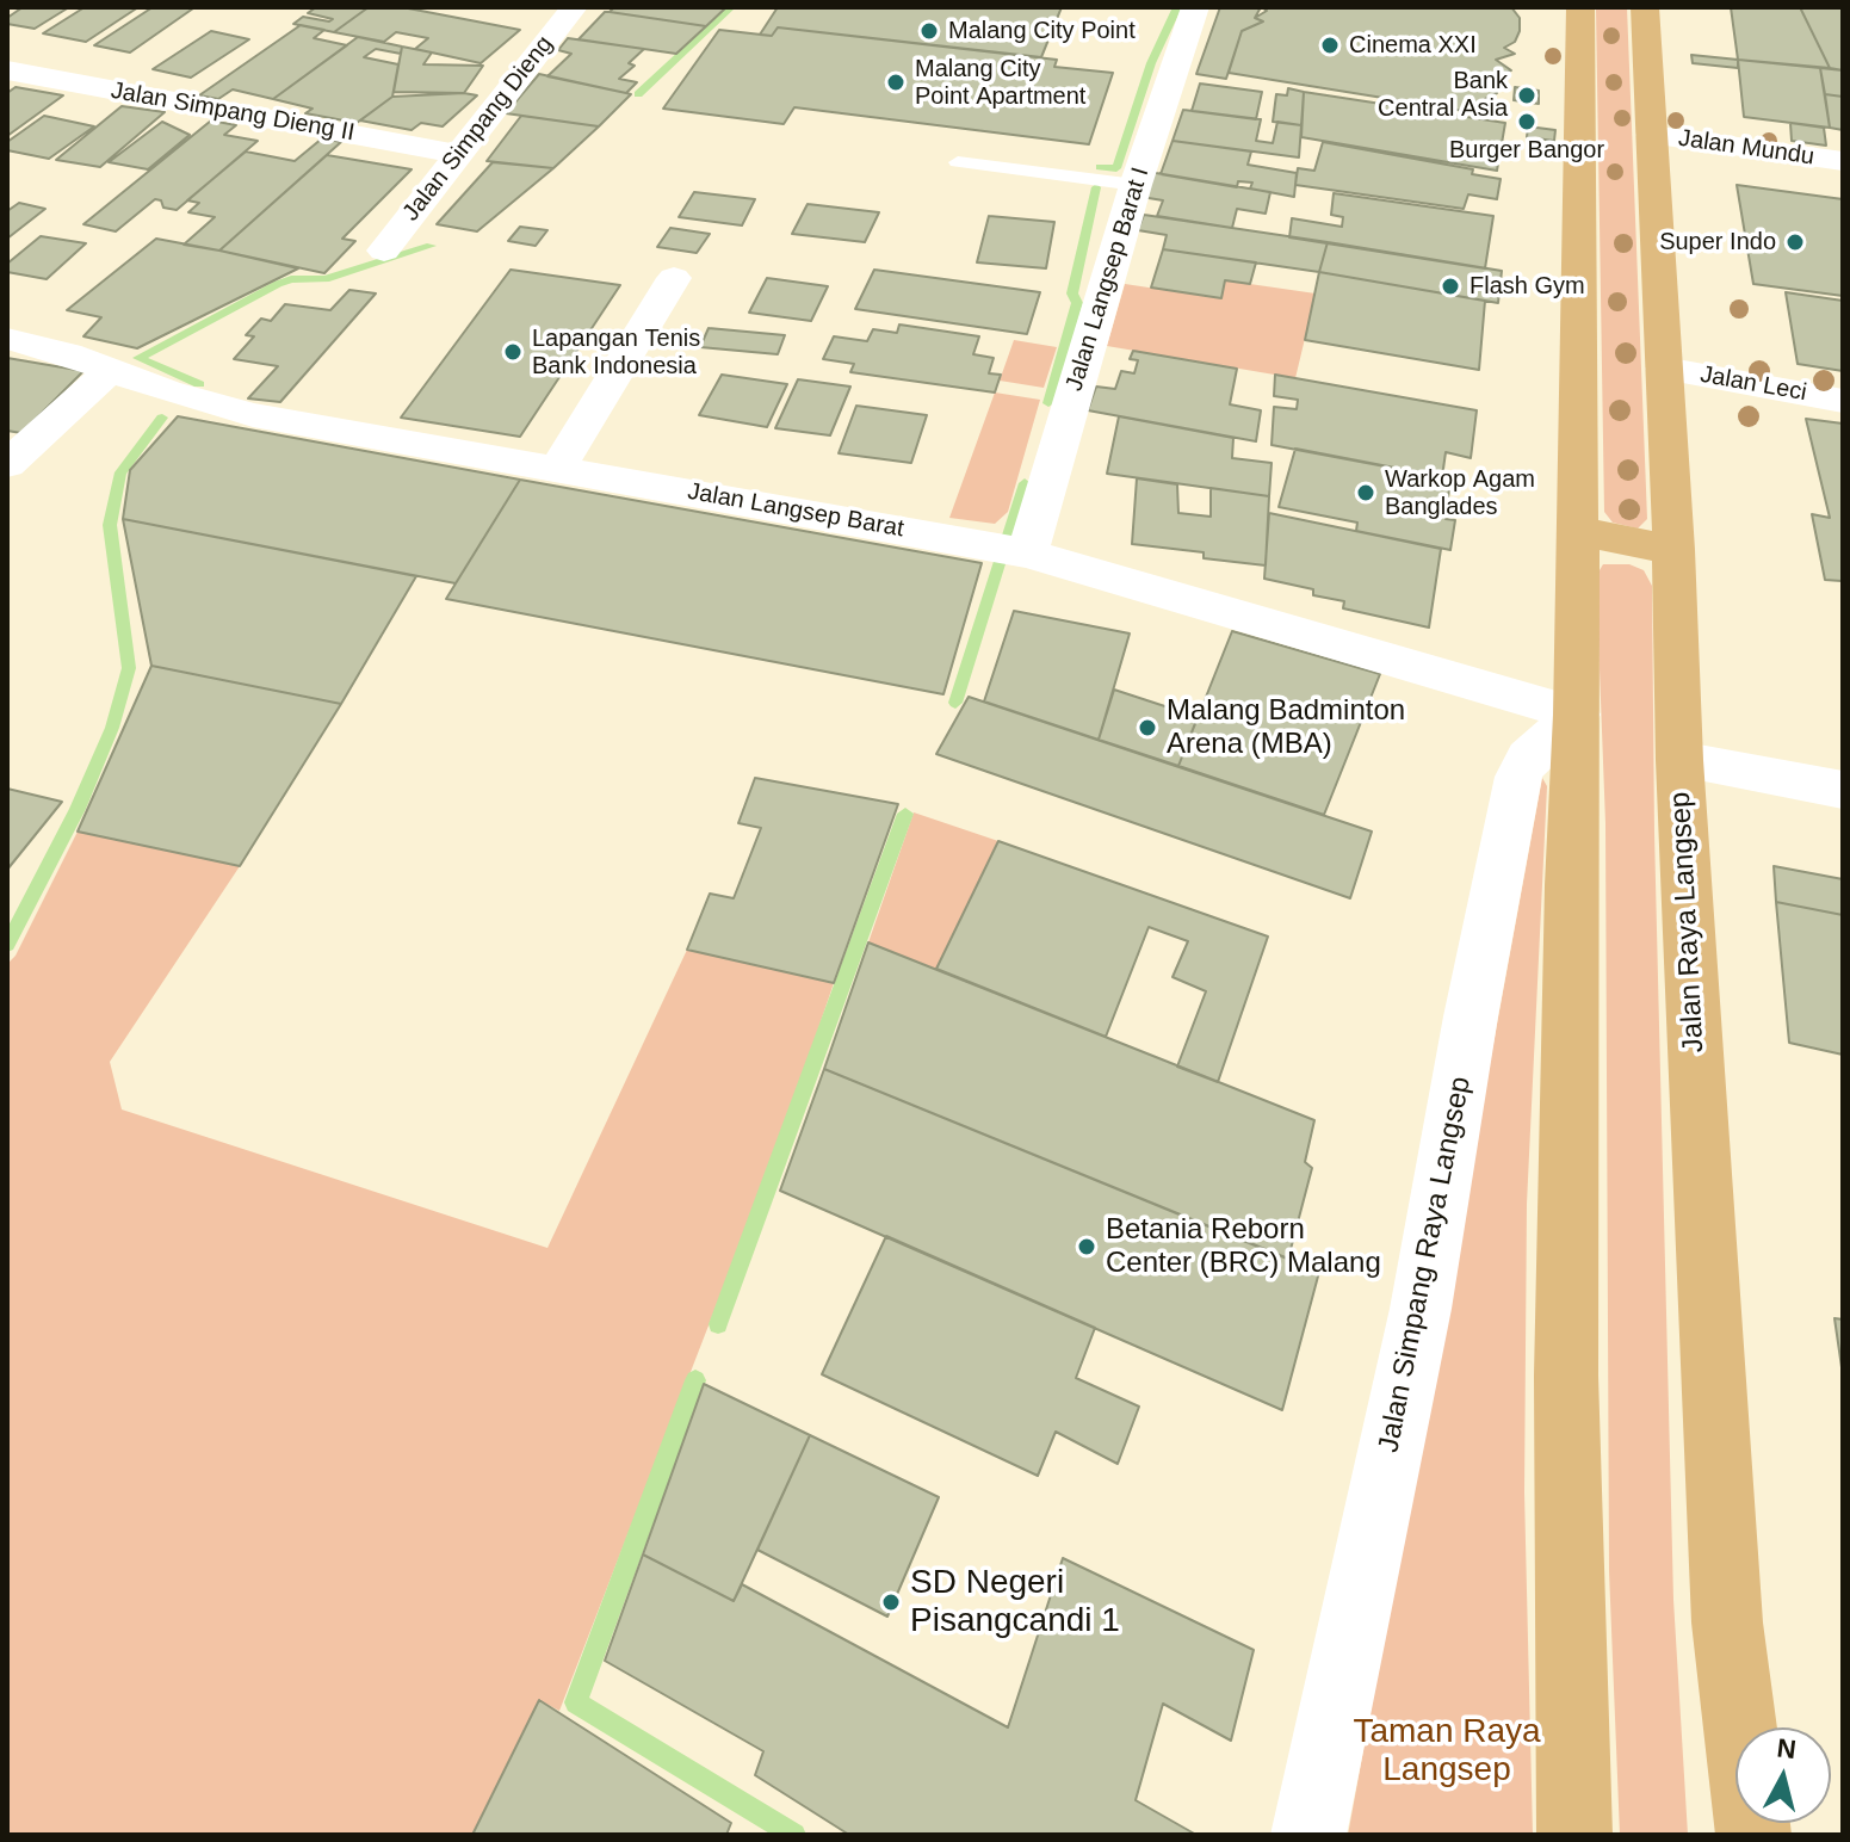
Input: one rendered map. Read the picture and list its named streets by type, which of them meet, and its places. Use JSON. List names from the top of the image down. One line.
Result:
{"streets":{"main road":["Jalan Raya Langsep"],"street":["Jalan Simpang Dieng II","Jalan Simpang Dieng","Jalan Mundu","Jalan Langsep Barat I","Jalan Leci","Jalan Langsep Barat","Jalan Simpang Raya Langsep"]},"crossings":[["Jalan Simpang Dieng II","Jalan Simpang Dieng"],["Jalan Mundu","Jalan Raya Langsep"],["Jalan Langsep Barat I","Jalan Langsep Barat"],["Jalan Leci","Jalan Raya Langsep"],["Jalan Langsep Barat","Jalan Simpang Raya Langsep"]],"parks":["Taman Raya Langsep"],"places":["Malang City Point","Cinema XXI","Malang City Point Apartment","Bank Central Asia","Burger Bangor","Super Indo","Flash Gym","Lapangan Tenis Bank Indonesia","Warkop Agam Banglades","Malang Badminton Arena (MBA)","Betania Reborn Center (BRC) Malang","SD Negeri Pisangcandi 1"],"north":"top"}
